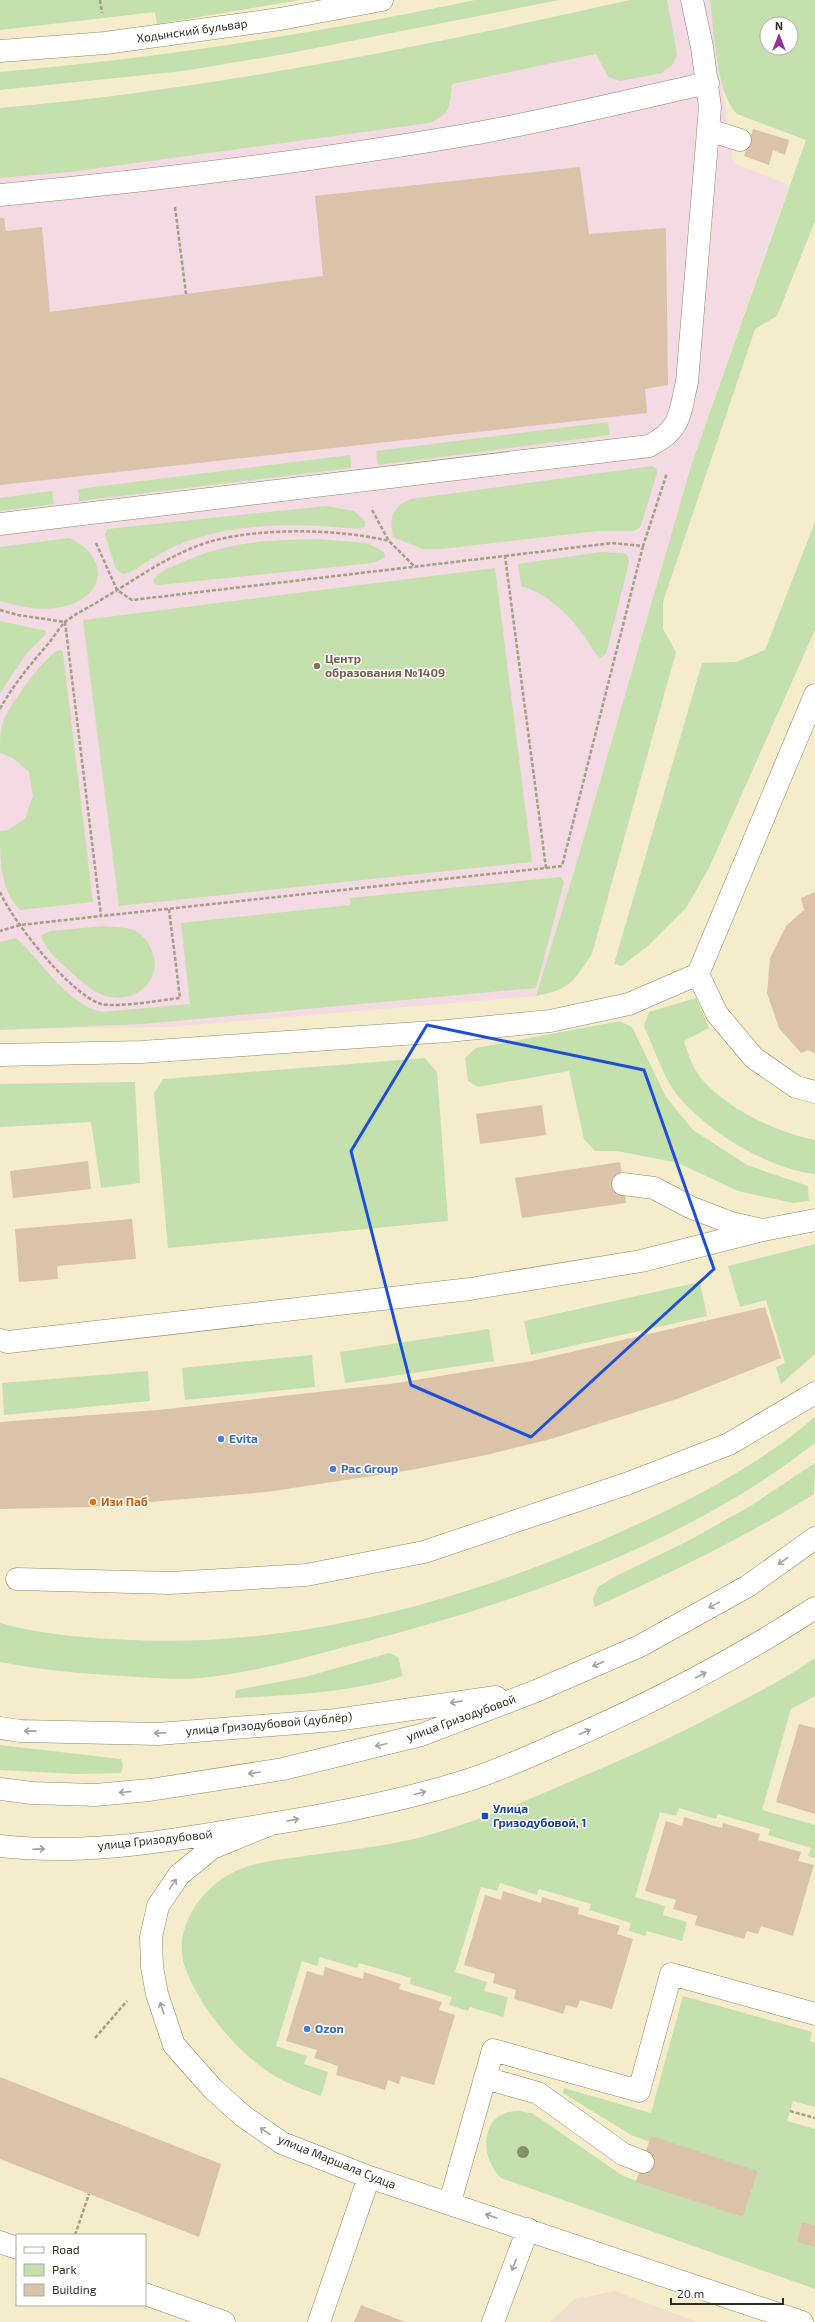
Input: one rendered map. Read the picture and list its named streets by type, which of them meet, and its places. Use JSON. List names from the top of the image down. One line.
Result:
{"streets":{"street":["Ходынский бульвар","улица Гризодубовой","улица Гризодубовой (дублёр)","улица Маршала Судца"]},"crossings":[["улица Гризодубовой","улица Гризодубовой (дублёр)"],["улица Гризодубовой","улица Маршала Судца"]],"places":{"other":["Центр образования №1409","Evita","Pac Group","Изи Паб","Ozon"],"transit":["Улица Гризодубовой, 1"]},"legend":["Road","Park","Building"],"scale_bar":"20 m","north":"top"}
